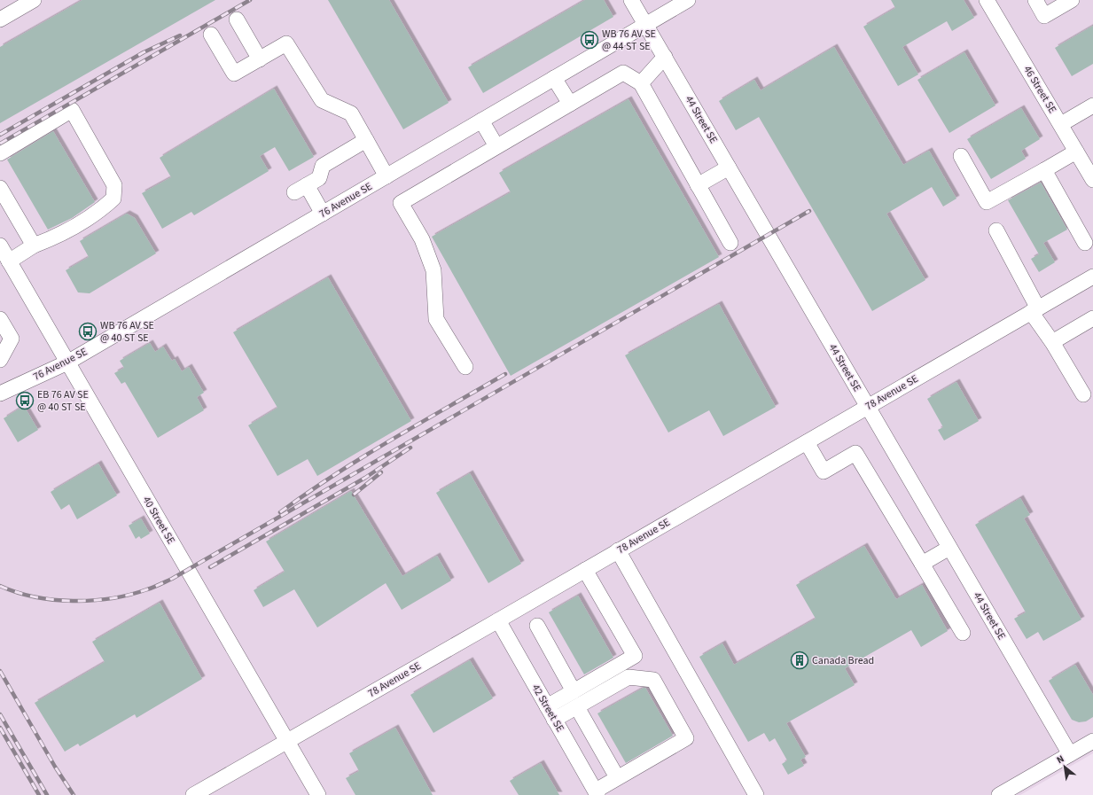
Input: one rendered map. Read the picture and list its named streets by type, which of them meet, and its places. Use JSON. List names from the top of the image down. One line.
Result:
{"streets":{"street":["46 Street SE","44 Street SE","76 Avenue SE","78 Avenue SE","40 Street SE","42 Street SE"]},"crossings":[["44 Street SE","76 Avenue SE"],["44 Street SE","78 Avenue SE"],["76 Avenue SE","40 Street SE"],["78 Avenue SE","40 Street SE"],["78 Avenue SE","42 Street SE"]],"places":{"bus stop":["WB 76 AV SE @ 44 ST SE","WB 76 AV SE @ 40 ST SE","EB 76 AV SE @ 40 ST SE"],"building":["Canada Bread"]},"north":"top left"}
